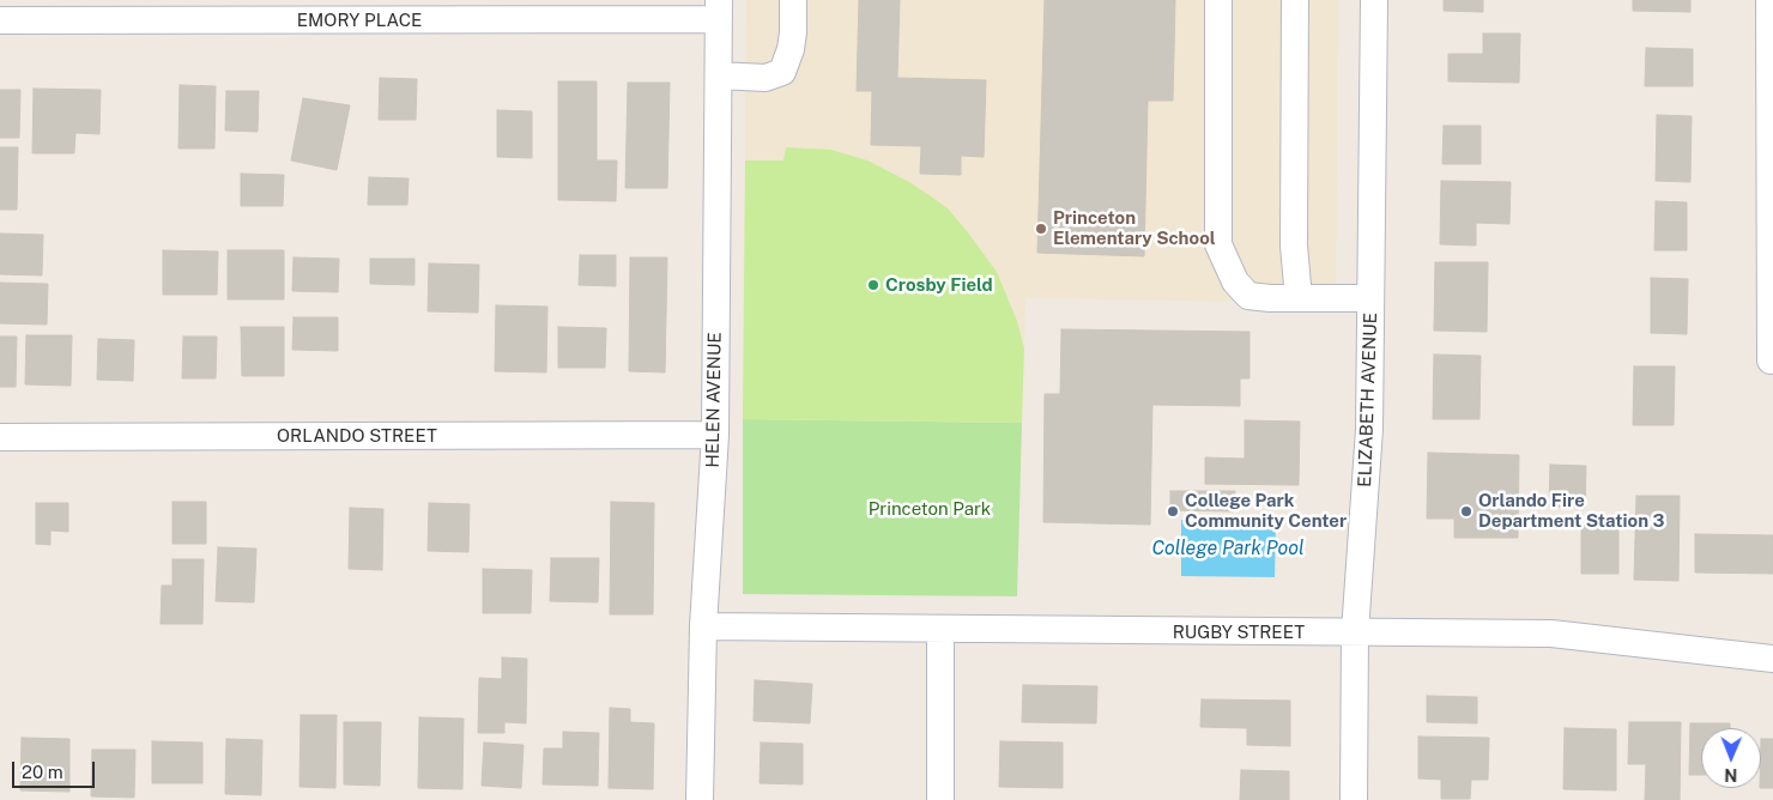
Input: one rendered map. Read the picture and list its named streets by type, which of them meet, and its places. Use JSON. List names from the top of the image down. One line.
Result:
{"streets":{"street":["EMORY PLACE","HELEN AVENUE","ELIZABETH AVENUE","ORLANDO STREET","RUGBY STREET"]},"crossings":[["EMORY PLACE","HELEN AVENUE"],["HELEN AVENUE","ORLANDO STREET"],["HELEN AVENUE","RUGBY STREET"],["ELIZABETH AVENUE","RUGBY STREET"]],"water":["College Park Pool"],"parks":["Princeton Park"],"places":["Princeton Elementary School","Crosby Field","College Park Community Center","Orlando Fire Department Station 3"],"scale_bar":"20 m","north":"bottom"}
